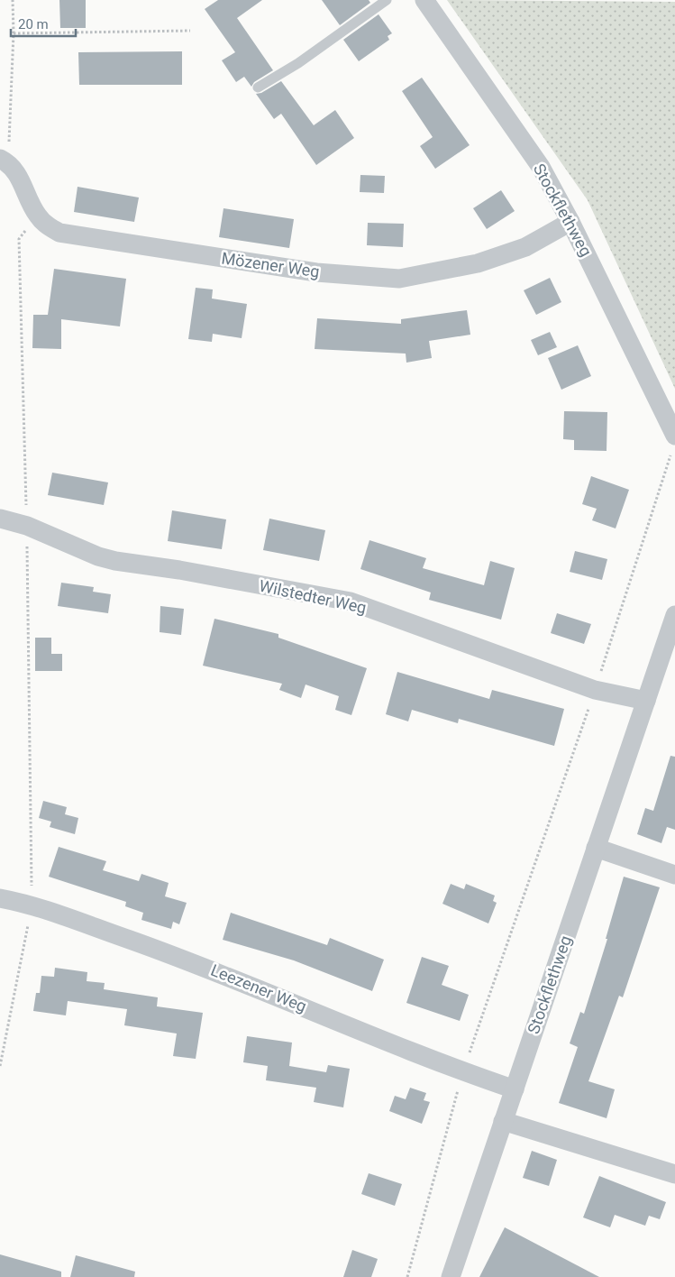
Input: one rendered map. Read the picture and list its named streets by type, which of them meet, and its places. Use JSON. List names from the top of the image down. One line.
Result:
{"streets":{"street":["Stockflethweg","Mözener Weg","Wilstedter Weg","Leezener Weg"]},"crossings":[["Stockflethweg","Mözener Weg"],["Stockflethweg","Wilstedter Weg"],["Stockflethweg","Leezener Weg"]],"scale_bar":"20 m"}
